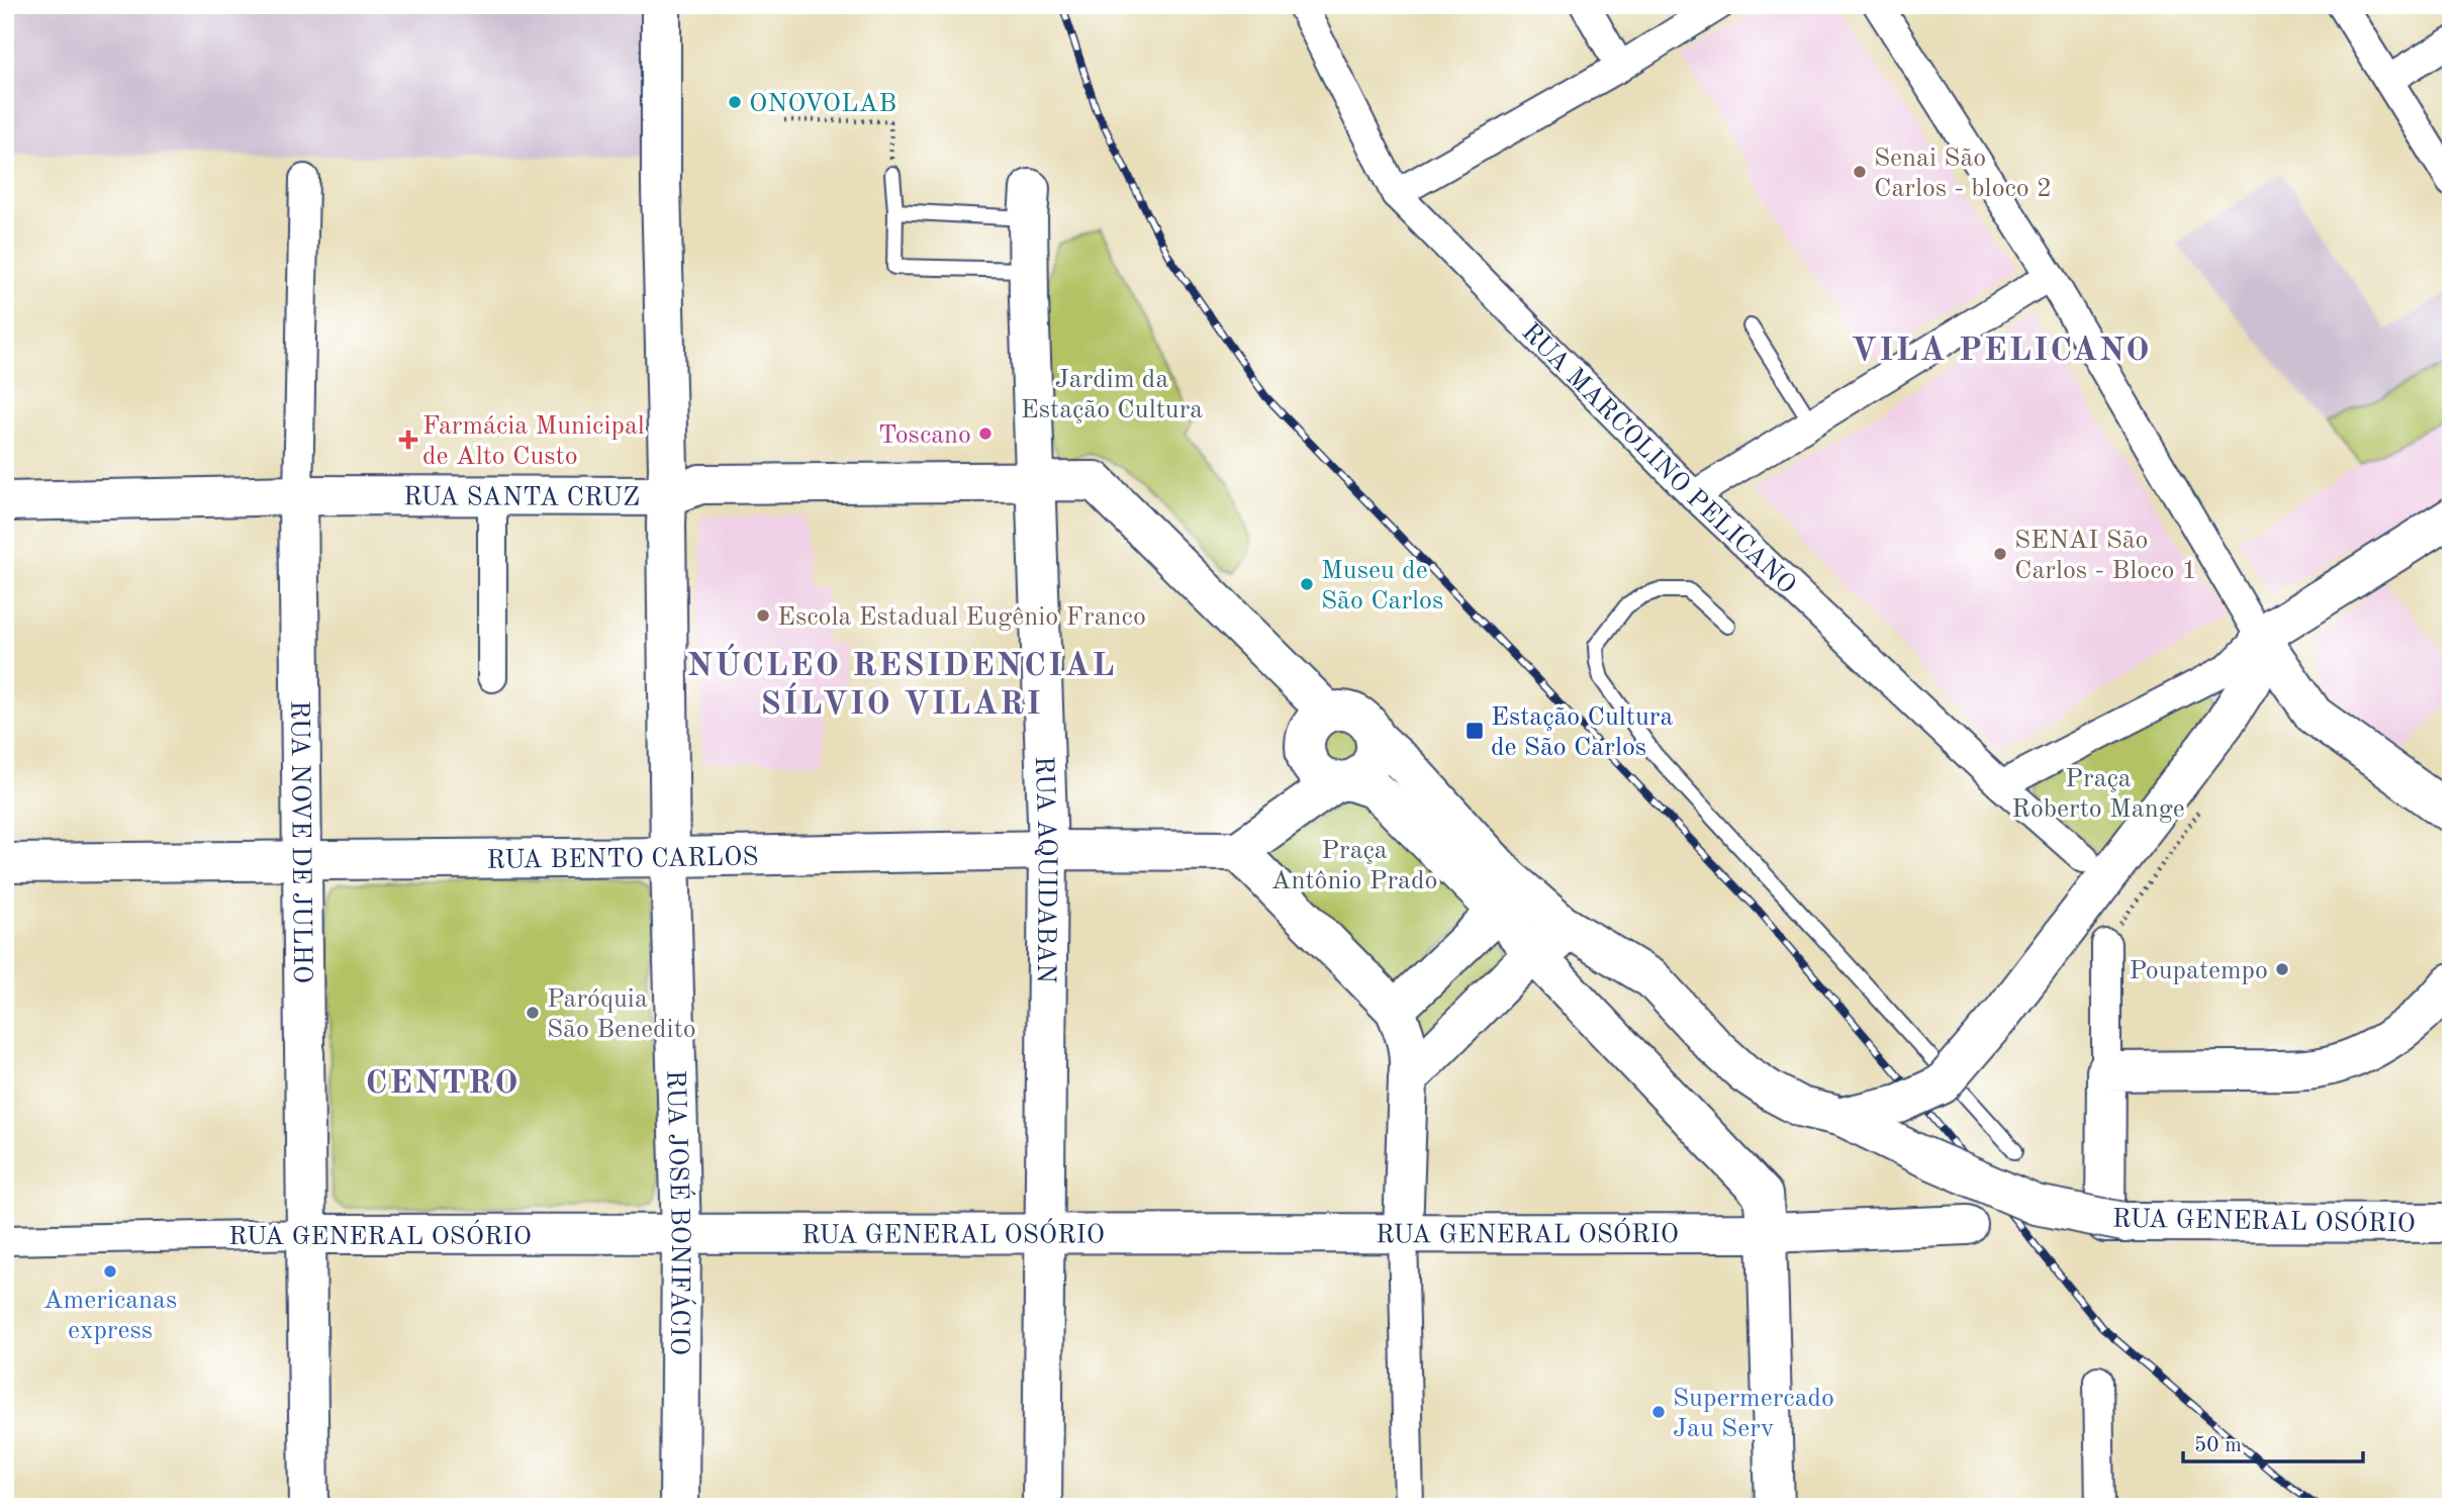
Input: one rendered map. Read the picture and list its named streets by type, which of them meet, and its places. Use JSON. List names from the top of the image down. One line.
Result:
{"streets":{"main road":["RUA SANTA CRUZ","RUA NOVE DE JULHO","RUA BENTO CARLOS","RUA AQUIDABAN","RUA JOSÉ BONIFÁCIO","RUA GENERAL OSÓRIO"],"street":["RUA MARCOLINO PELICANO"]},"crossings":[["RUA SANTA CRUZ","RUA NOVE DE JULHO"],["RUA SANTA CRUZ","RUA AQUIDABAN"],["RUA SANTA CRUZ","RUA JOSÉ BONIFÁCIO"],["RUA NOVE DE JULHO","RUA BENTO CARLOS"],["RUA NOVE DE JULHO","RUA GENERAL OSÓRIO"],["RUA BENTO CARLOS","RUA AQUIDABAN"],["RUA BENTO CARLOS","RUA JOSÉ BONIFÁCIO"],["RUA AQUIDABAN","RUA GENERAL OSÓRIO"],["RUA JOSÉ BONIFÁCIO","RUA GENERAL OSÓRIO"]],"districts":["VILA PELICANO","NÚCLEO RESIDENCIAL SÍLVIO VILARI","CENTRO"],"parks":["Jardim da Estação Cultura","Praça Roberto Mange","Praça Antônio Prado"],"places":{"other":["ONOVOLAB","Senai São Carlos - bloco 2","Toscano","SENAI São Carlos - Bloco 1","Museu de São Carlos","Escola Estadual Eugênio Franco","Poupatempo","Paróquia São Benedito","Americanas express","Supermercado Jau Serv"],"health":["Farmácia Municipal de Alto Custo"],"transit":["Estação Cultura de São Carlos"]},"scale_bar":"50 m"}
